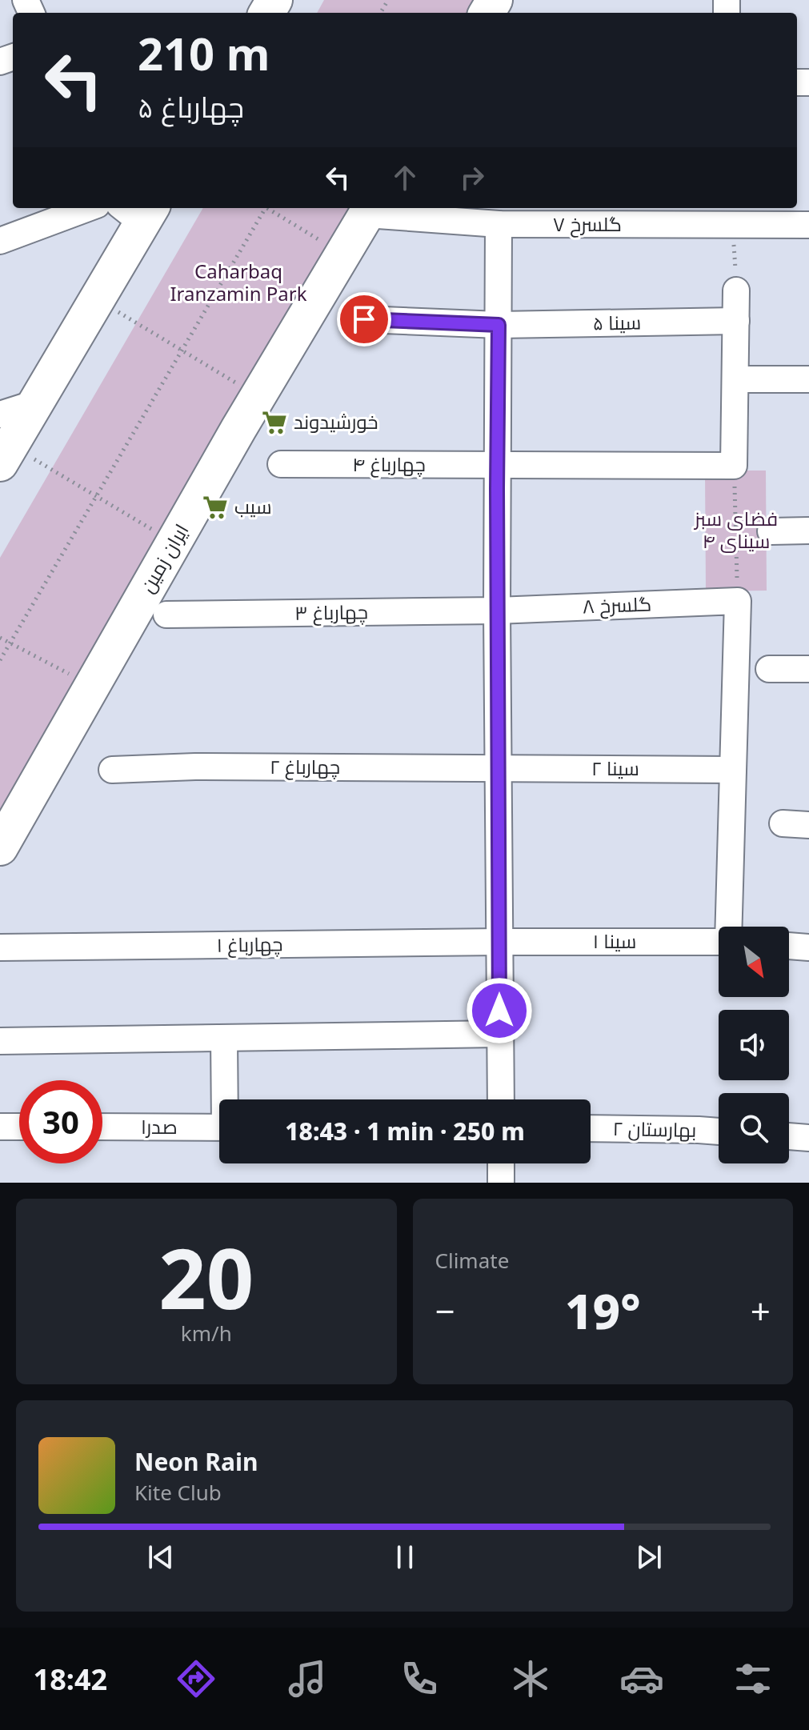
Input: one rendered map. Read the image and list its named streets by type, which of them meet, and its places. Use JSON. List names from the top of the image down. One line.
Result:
{"streets":{"main road":["ایران زمین"],"street":["گلسرخ ۷","سینا ۵","چهارباغ ۴","گلسرخ ۸","چهارباغ ۳","چهارباغ ۲","سینا ۲","سینا ۱","چهارباغ ۱","صدرا","بهارستان ۲"]},"crossings":[["گلسرخ ۷","ایران زمین"],["گلسرخ ۸","چهارباغ ۳"],["چهارباغ ۲","سینا ۲"],["سینا ۱","چهارباغ ۱"]],"parks":["Caharbaq Iranzamin Park","فضای سبز سینای ۴"],"places":{"supermarket":["خورشیدوند","سیب"]},"north":"bottom right","page":{"turn":["210 m","چهارباغ ۵"],"limit":"30","trip":"18:43 · 1 min · 250 m","tile":[["20","km/h"],"Climate"],"heat":["−","19°","+"],"song":["Neon Rain","Kite Club"],"tabs":"18:42"}}
